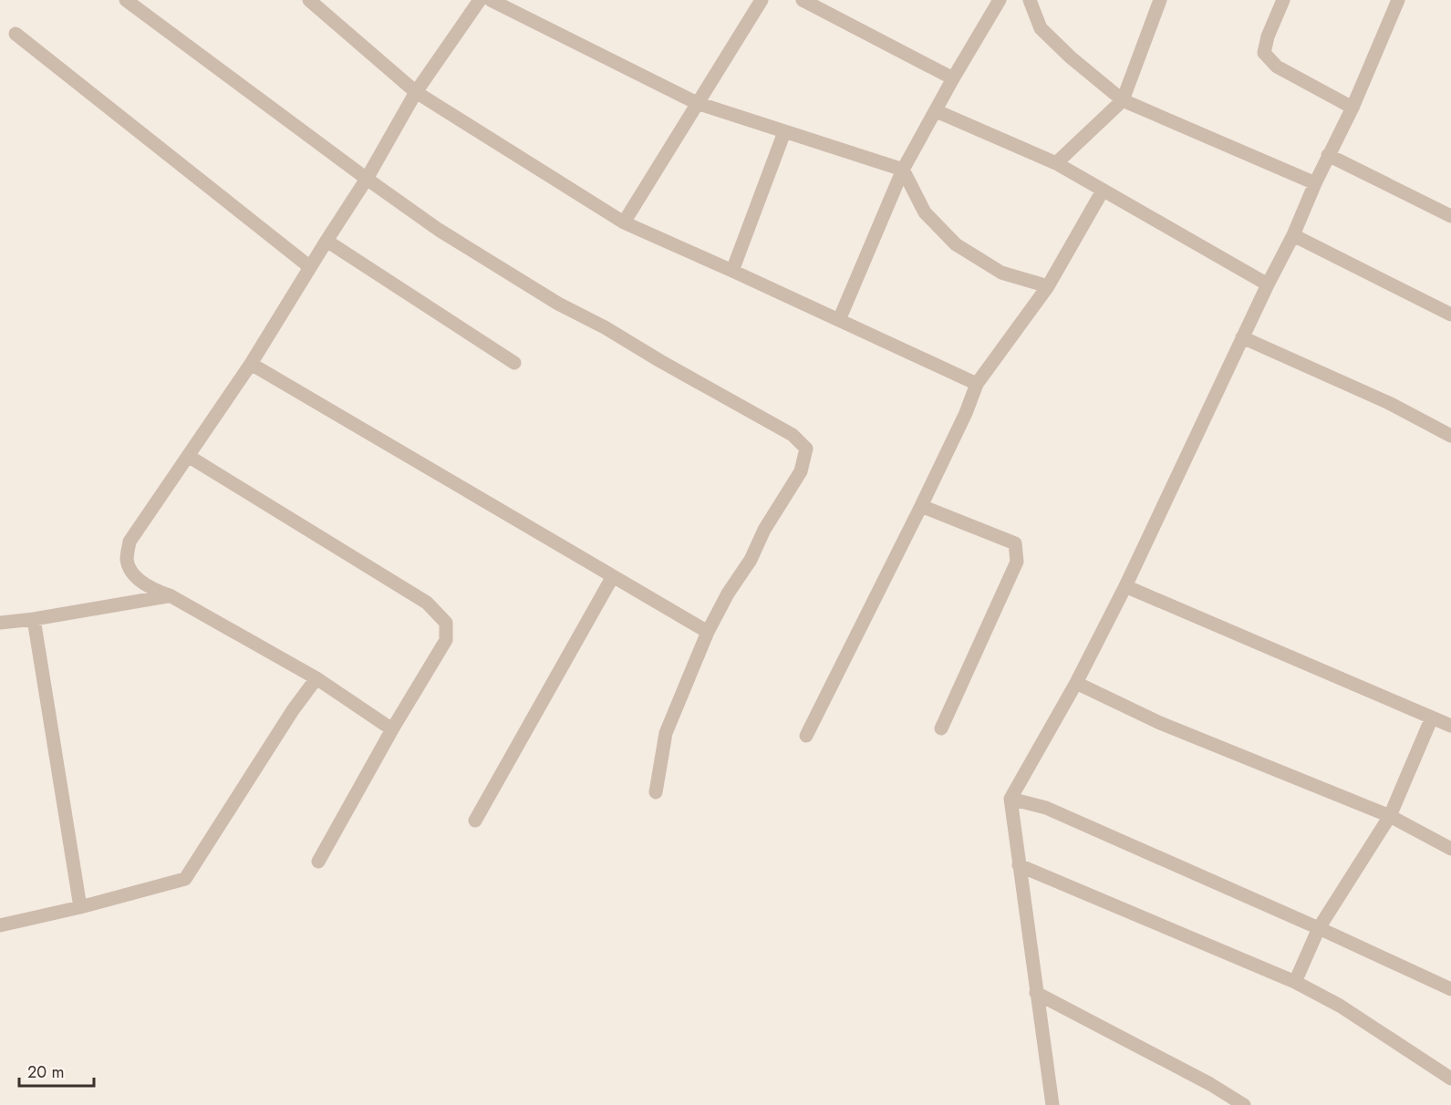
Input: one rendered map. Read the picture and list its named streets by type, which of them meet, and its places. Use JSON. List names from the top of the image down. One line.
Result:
{"scale_bar":"20 m"}
